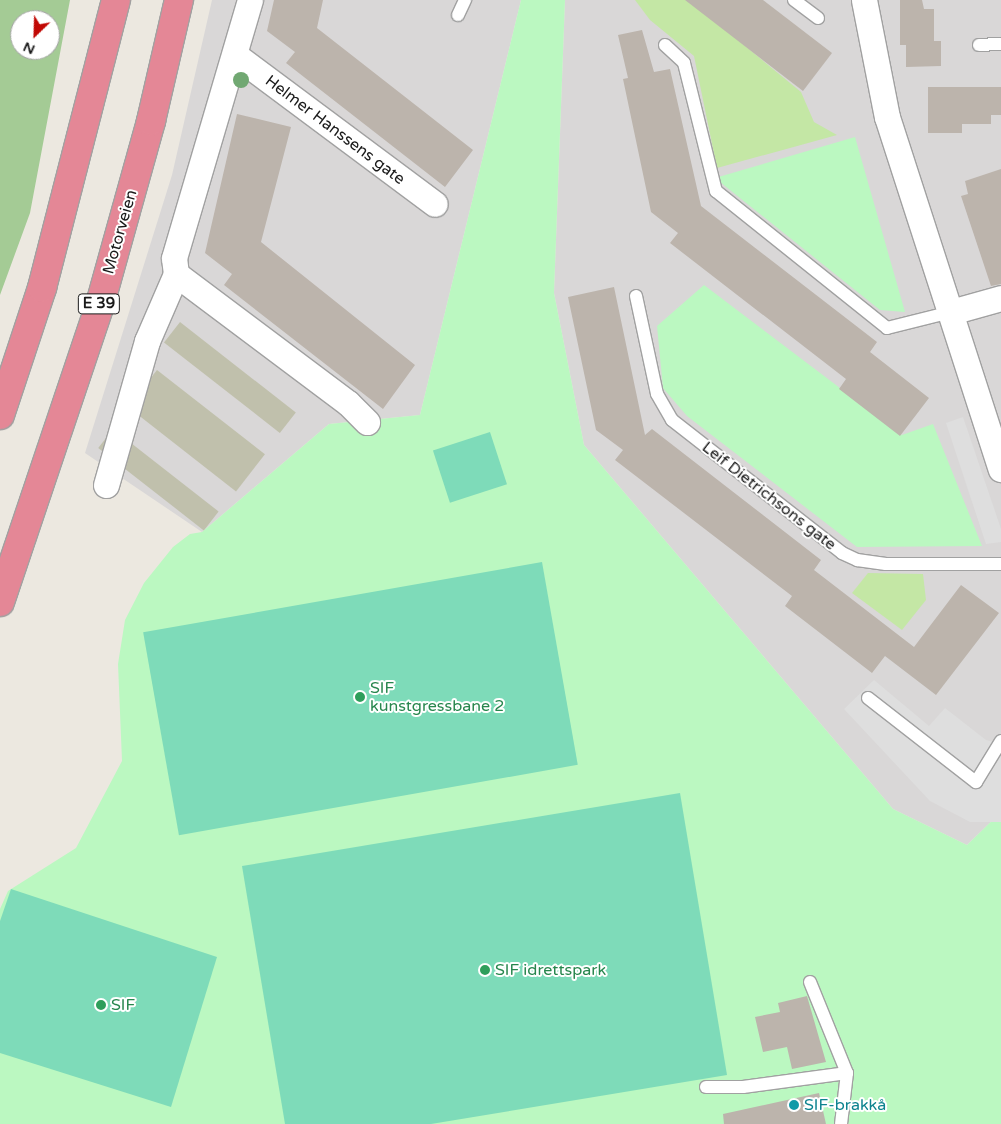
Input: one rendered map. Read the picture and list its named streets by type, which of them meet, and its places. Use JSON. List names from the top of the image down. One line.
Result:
{"streets":{"highway":["Motorveien","E 39"],"street":["Helmer Hanssens gate"],"lane":["Leif Dietrichsons gate"]},"places":["SIF kunstgressbane 2","SIF idrettspark","SIF","SIF-brakkå"],"north":"bottom left"}
